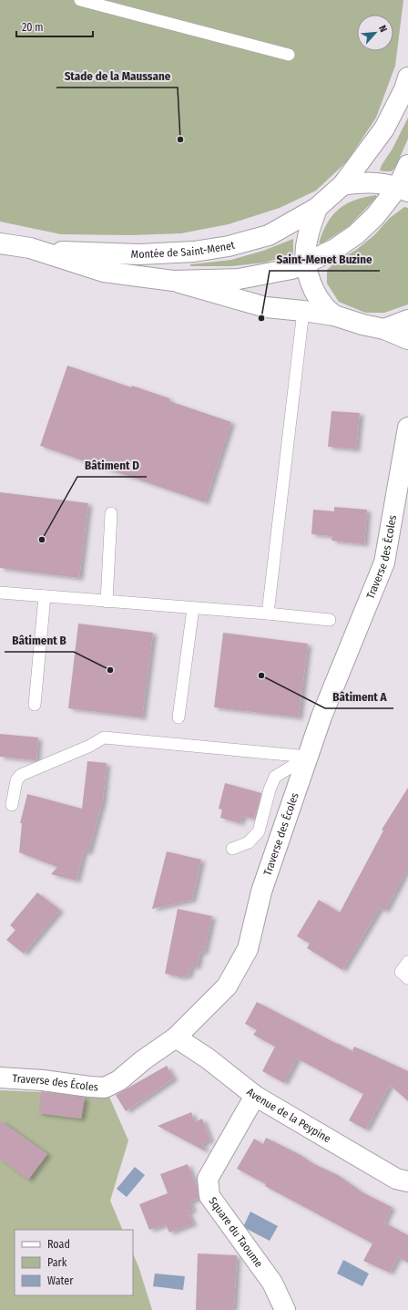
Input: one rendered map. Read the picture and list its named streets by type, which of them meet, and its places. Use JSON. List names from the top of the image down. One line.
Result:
{"streets":{"street":["Montée de Saint-Menet","Traverse des Écoles","Avenue de la Peypine","Square du Taoume"]},"crossings":[["Traverse des Écoles","Avenue de la Peypine"],["Avenue de la Peypine","Square du Taoume"]],"places":["Stade de la Maussane","Saint-Menet Buzine","Bâtiment D","Bâtiment B","Bâtiment A"],"legend":["Road","Park","Water"],"scale_bar":"20 m","north":"top right"}
